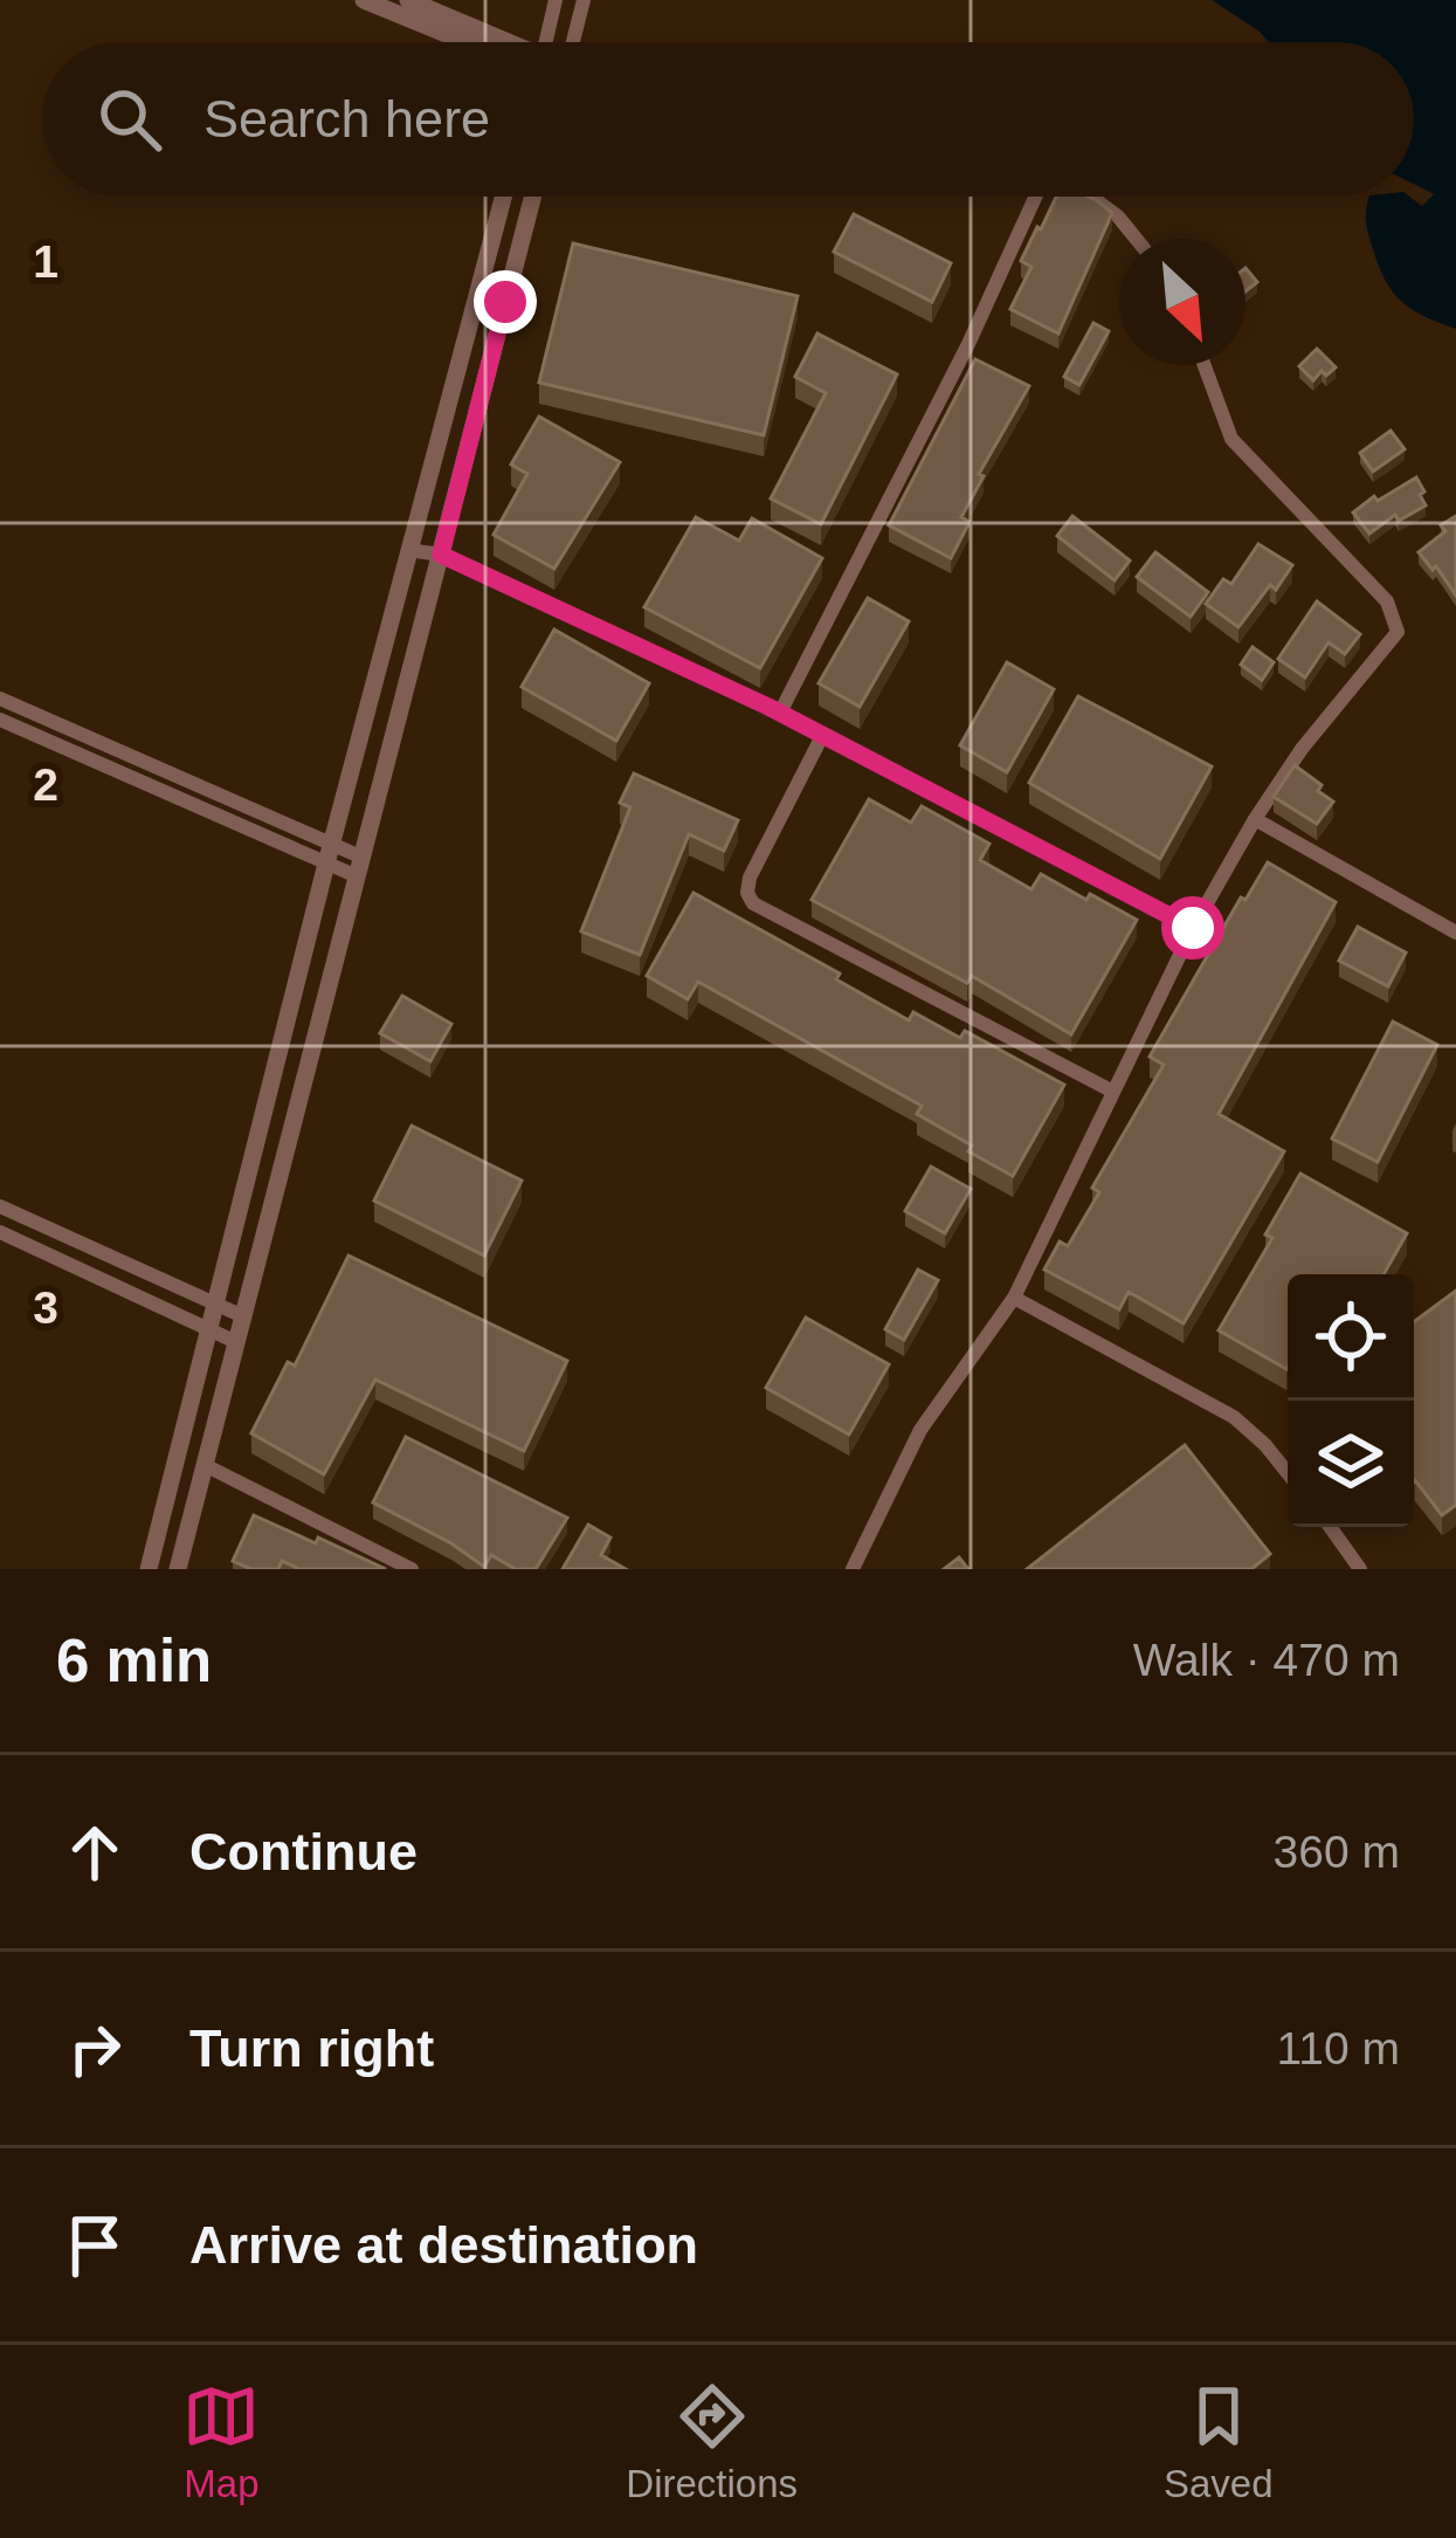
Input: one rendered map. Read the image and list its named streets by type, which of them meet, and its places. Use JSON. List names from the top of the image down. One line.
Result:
{"north":"bottom right","page":{"search":"Search here","heading":["6 min","Walk · 470 m"],"list":[["Continue","360 m"],["Turn right","110 m"],"Arrive at destination"],"nav":["Map","Directions","Saved"]},"grid":{"rows":["1","2","3"]}}
